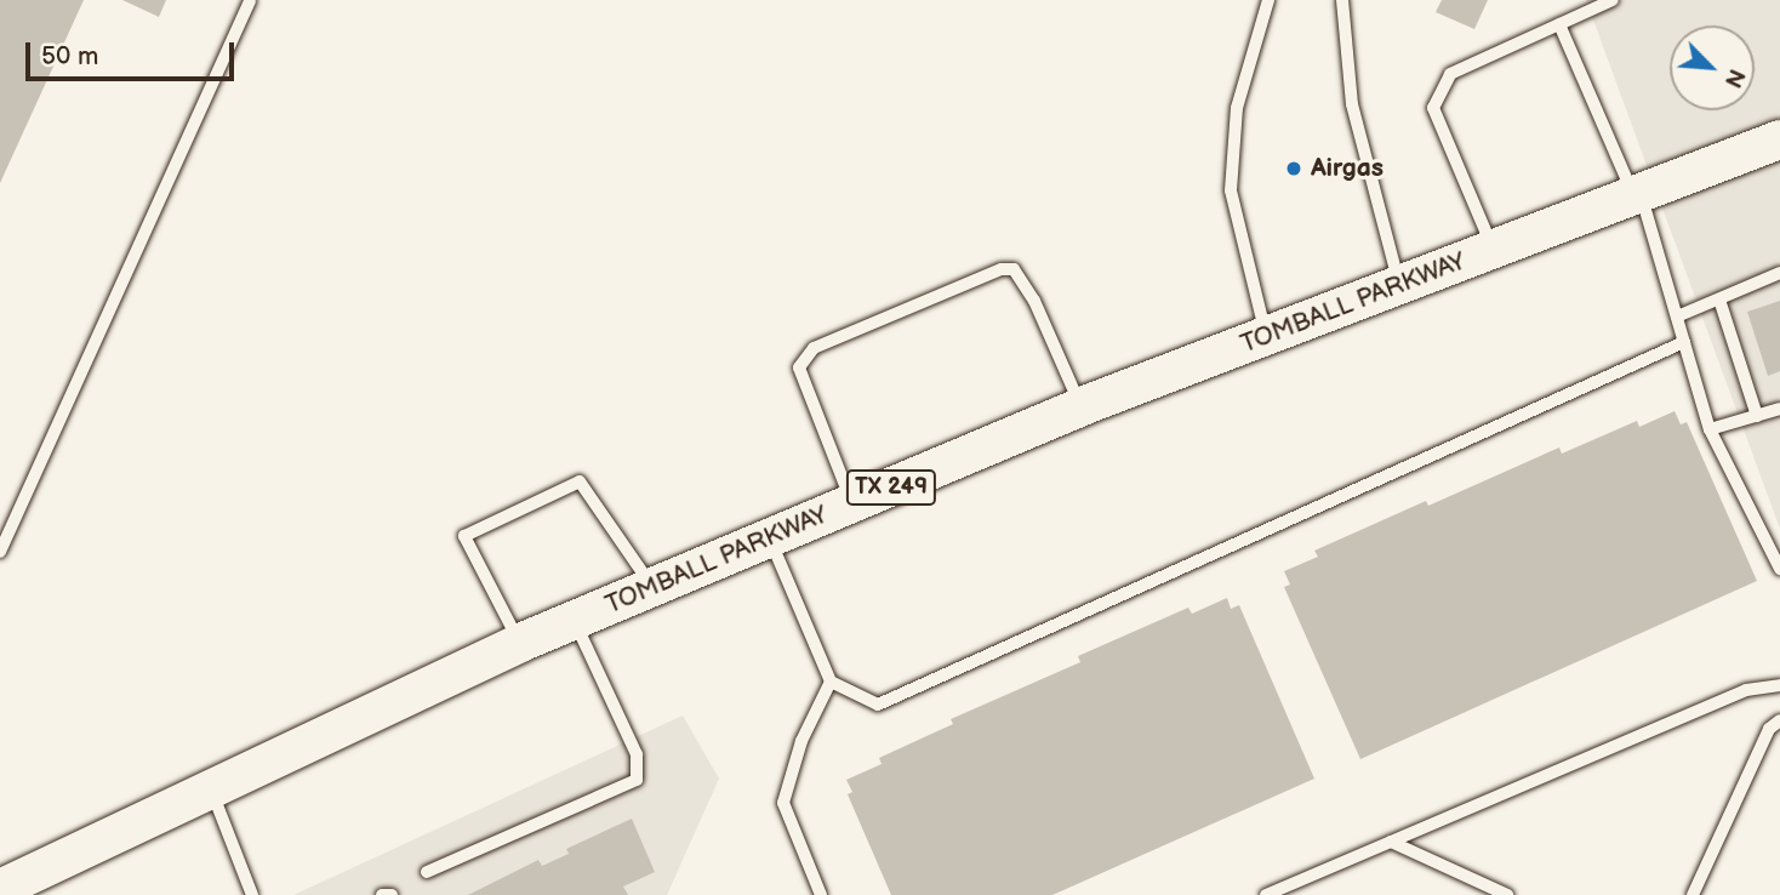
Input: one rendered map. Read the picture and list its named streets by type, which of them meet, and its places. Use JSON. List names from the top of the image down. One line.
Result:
{"streets":{"main road":["TOMBALL PARKWAY","TX 249"]},"places":["Airgas"],"scale_bar":"50 m","north":"bottom right"}
